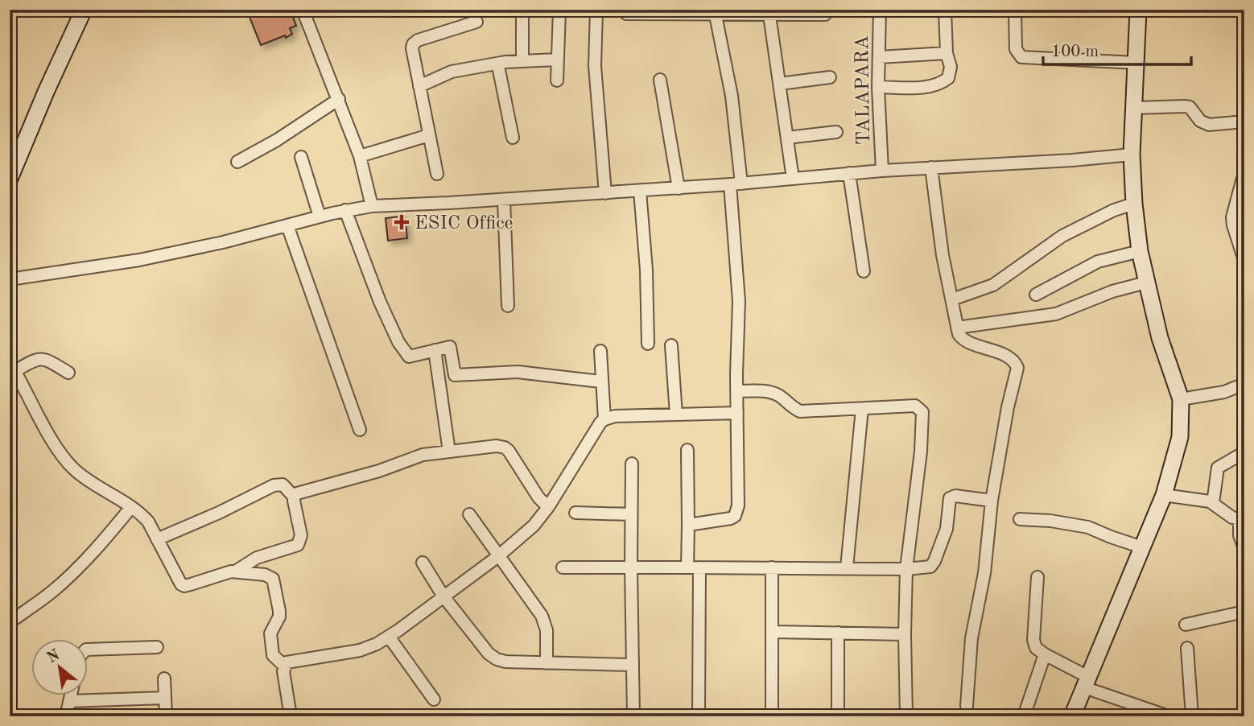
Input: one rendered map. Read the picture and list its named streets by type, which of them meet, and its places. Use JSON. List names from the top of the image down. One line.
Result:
{"streets":{"street":["TALAPARA"]},"places":{"health":["ESIC Office"]},"scale_bar":"100 m","north":"top left"}
